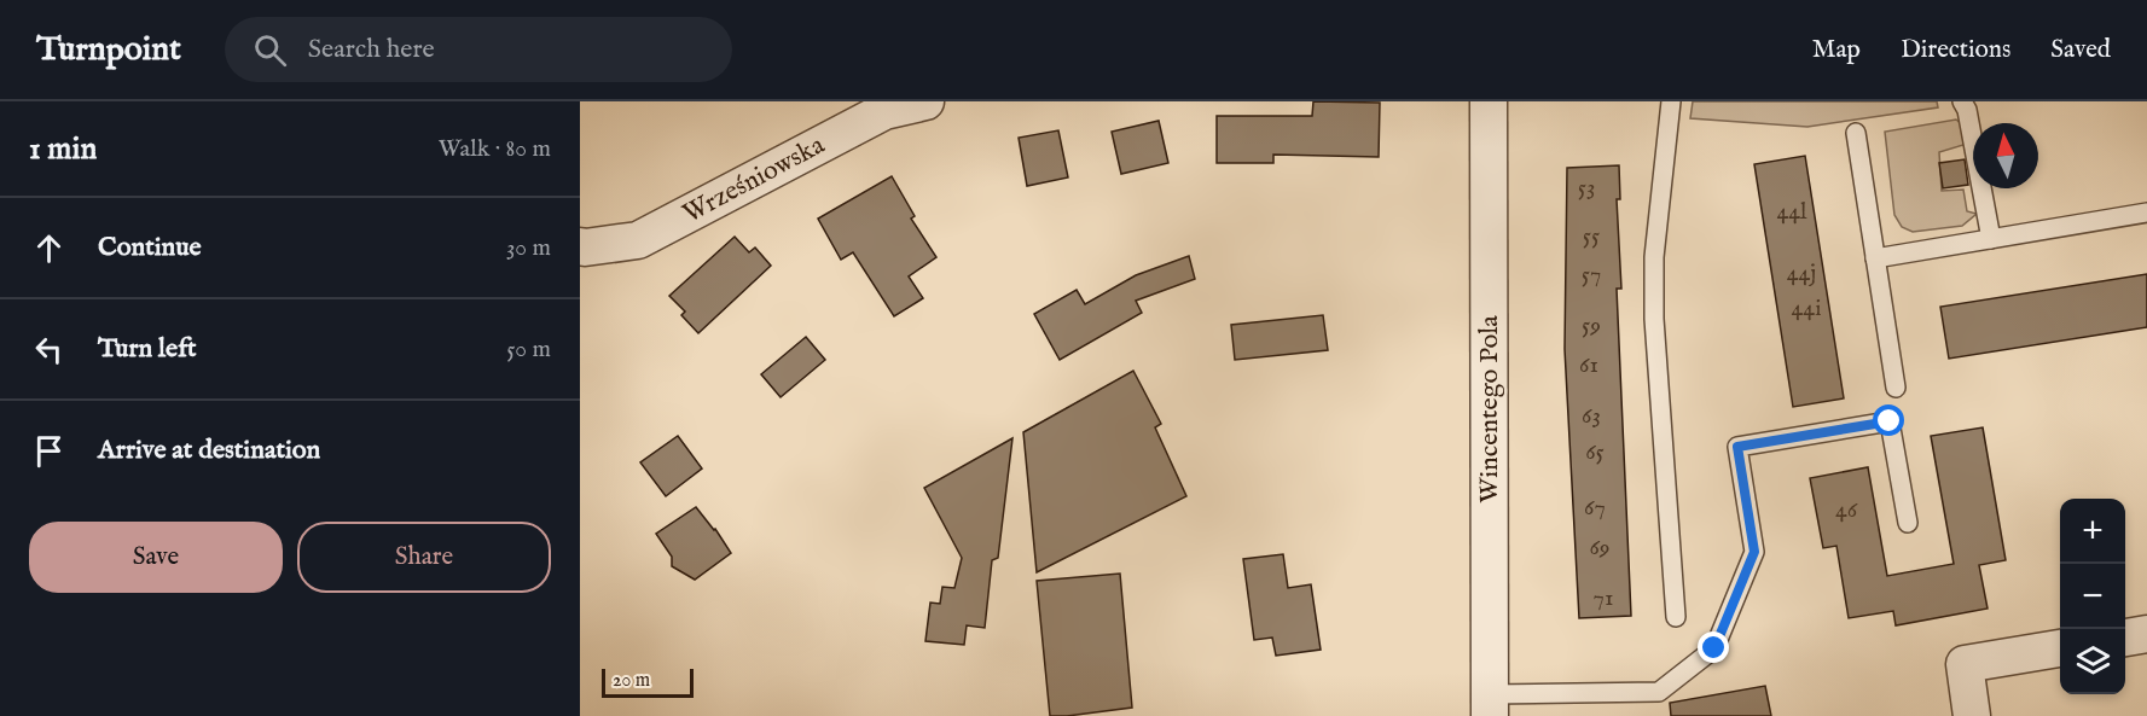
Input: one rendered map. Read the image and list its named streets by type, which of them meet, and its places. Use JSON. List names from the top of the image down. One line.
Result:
{"streets":{"street":["Wrześniowska","Wincentego Pola"]},"house_numbers":["53","44l","55","44j","57","44i","59","61","63","65","67","46","69","71"],"scale_bar":"20 m","north":"top","page":{"header":"Turnpoint","search":"Search here","nav":["Map","Directions","Saved"],"heading":["1 min","Walk · 80 m"],"list":[["Continue","30 m"],["Turn left","50 m"],"Arrive at destination"],"map_buttons":["+","−"],"buttons":["Save","Share"],"scale":"20 m"}}
